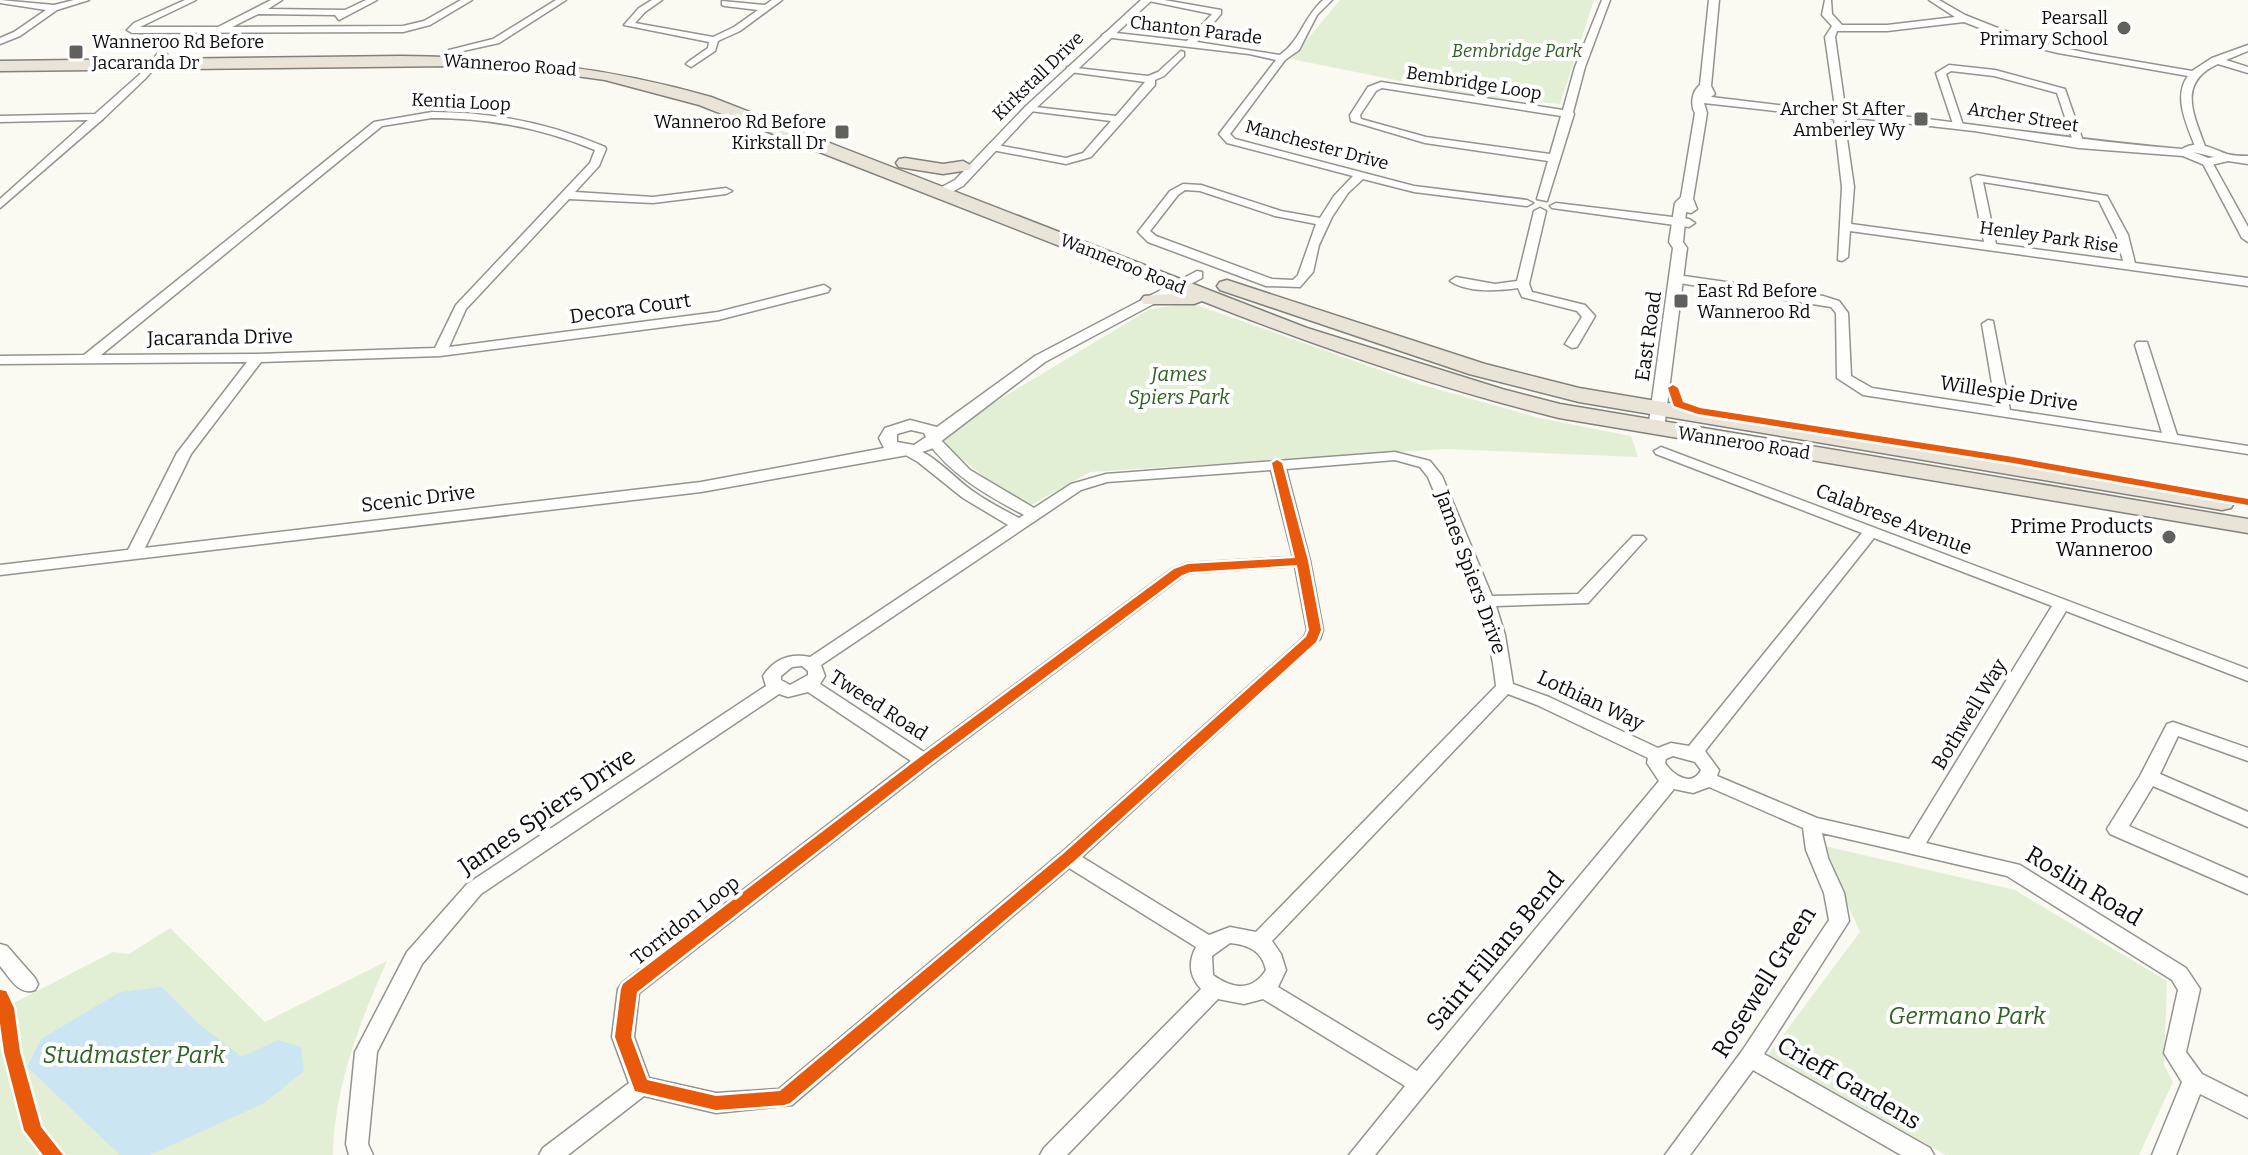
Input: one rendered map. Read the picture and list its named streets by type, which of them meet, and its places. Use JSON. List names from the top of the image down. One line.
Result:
{"streets":{"highway":["Wanneroo Road"],"street":["Chanton Parade","Kirkstall Drive","Bembridge Loop","Kentia Loop","Archer Street","Manchester Drive","Henley Park Rise","Decora Court","East Road","Jacaranda Drive","Willespie Drive","Scenic Drive","Calabrese Avenue","James Spiers Drive","Lothian Way","Tweed Road","Bothwell Way","Roslin Road","Torridon Loop","Saint Fillans Bend","Rosewell Green","Crieff Gardens"]},"crossings":[["Chanton Parade","Kirkstall Drive"],["Chanton Parade","Manchester Drive"],["Wanneroo Road","Kirkstall Drive"],["Wanneroo Road","East Road"],["Wanneroo Road","Calabrese Avenue"],["Kentia Loop","Decora Court"],["Kentia Loop","Jacaranda Drive"],["Decora Court","Jacaranda Drive"],["East Road","Willespie Drive"],["East Road","Calabrese Avenue"],["Calabrese Avenue","Bothwell Way"],["James Spiers Drive","Lothian Way"],["James Spiers Drive","Tweed Road"],["Lothian Way","Roslin Road"],["Lothian Way","Saint Fillans Bend"],["Tweed Road","Torridon Loop"],["Bothwell Way","Roslin Road"],["Roslin Road","Saint Fillans Bend"],["Roslin Road","Rosewell Green"],["Rosewell Green","Crieff Gardens"]],"parks":["Bembridge Park","James Spiers Park","Germano Park","Studmaster Park"],"places":{"other":["Pearsall Primary School","Prime Products Wanneroo"],"transit":["Wanneroo Rd Before Jacaranda Dr","Archer St After Amberley Wy","Wanneroo Rd Before Kirkstall Dr","East Rd Before Wanneroo Rd"]}}
